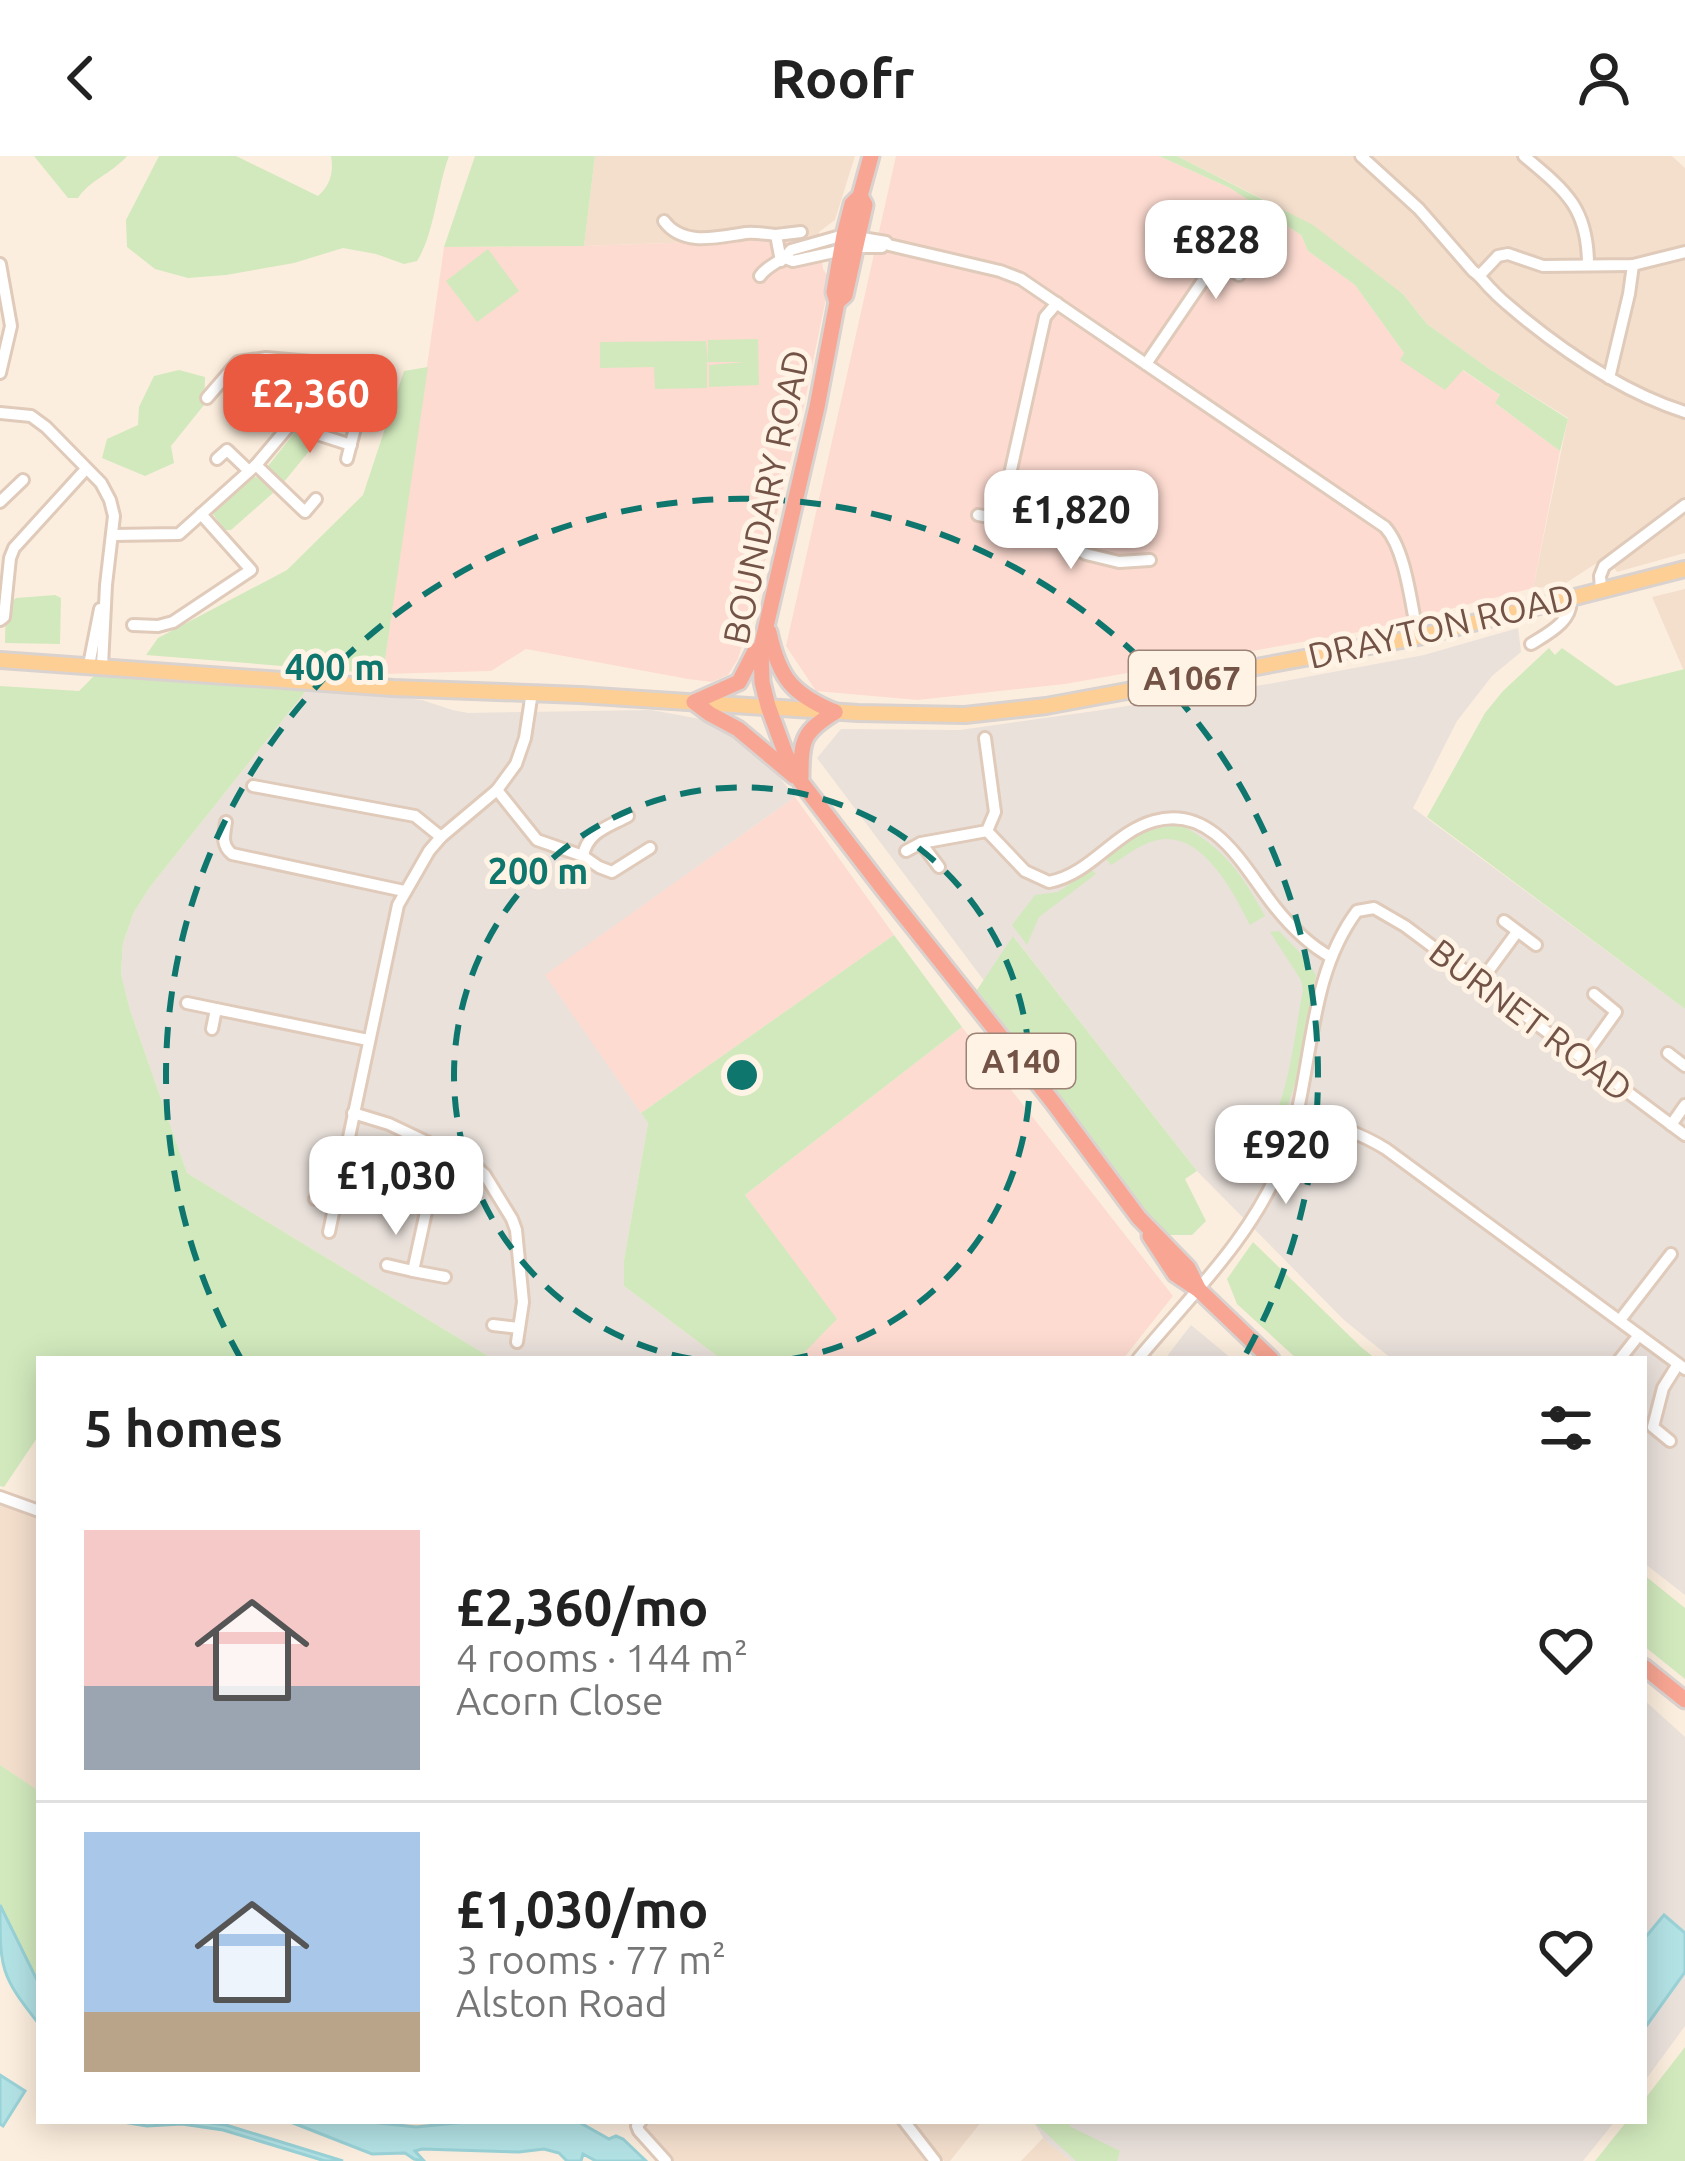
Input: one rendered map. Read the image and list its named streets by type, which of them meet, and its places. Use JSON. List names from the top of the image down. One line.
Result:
{"streets":{"highway":["BOUNDARY ROAD","A140"],"main road":["DRAYTON ROAD","A1067"],"street":["BURNET ROAD"]},"crossings":[["BOUNDARY ROAD","DRAYTON ROAD"],["BOUNDARY ROAD","A1067"],["BOUNDARY ROAD","A140"],["DRAYTON ROAD","A1067"],["DRAYTON ROAD","A140"],["A1067","A140"]],"page":{"header":"Roofr","price":["£828","£2,360","£1,820","£920","£1,030"],"heading":"5 homes","list":[{"name":"£2,360/mo","note":"4 rooms · 144 m² · Acorn Close"},{"name":"£1,030/mo","note":"3 rooms · 77 m² · Alston Road"}]},"rings":["400 m","200 m"]}
